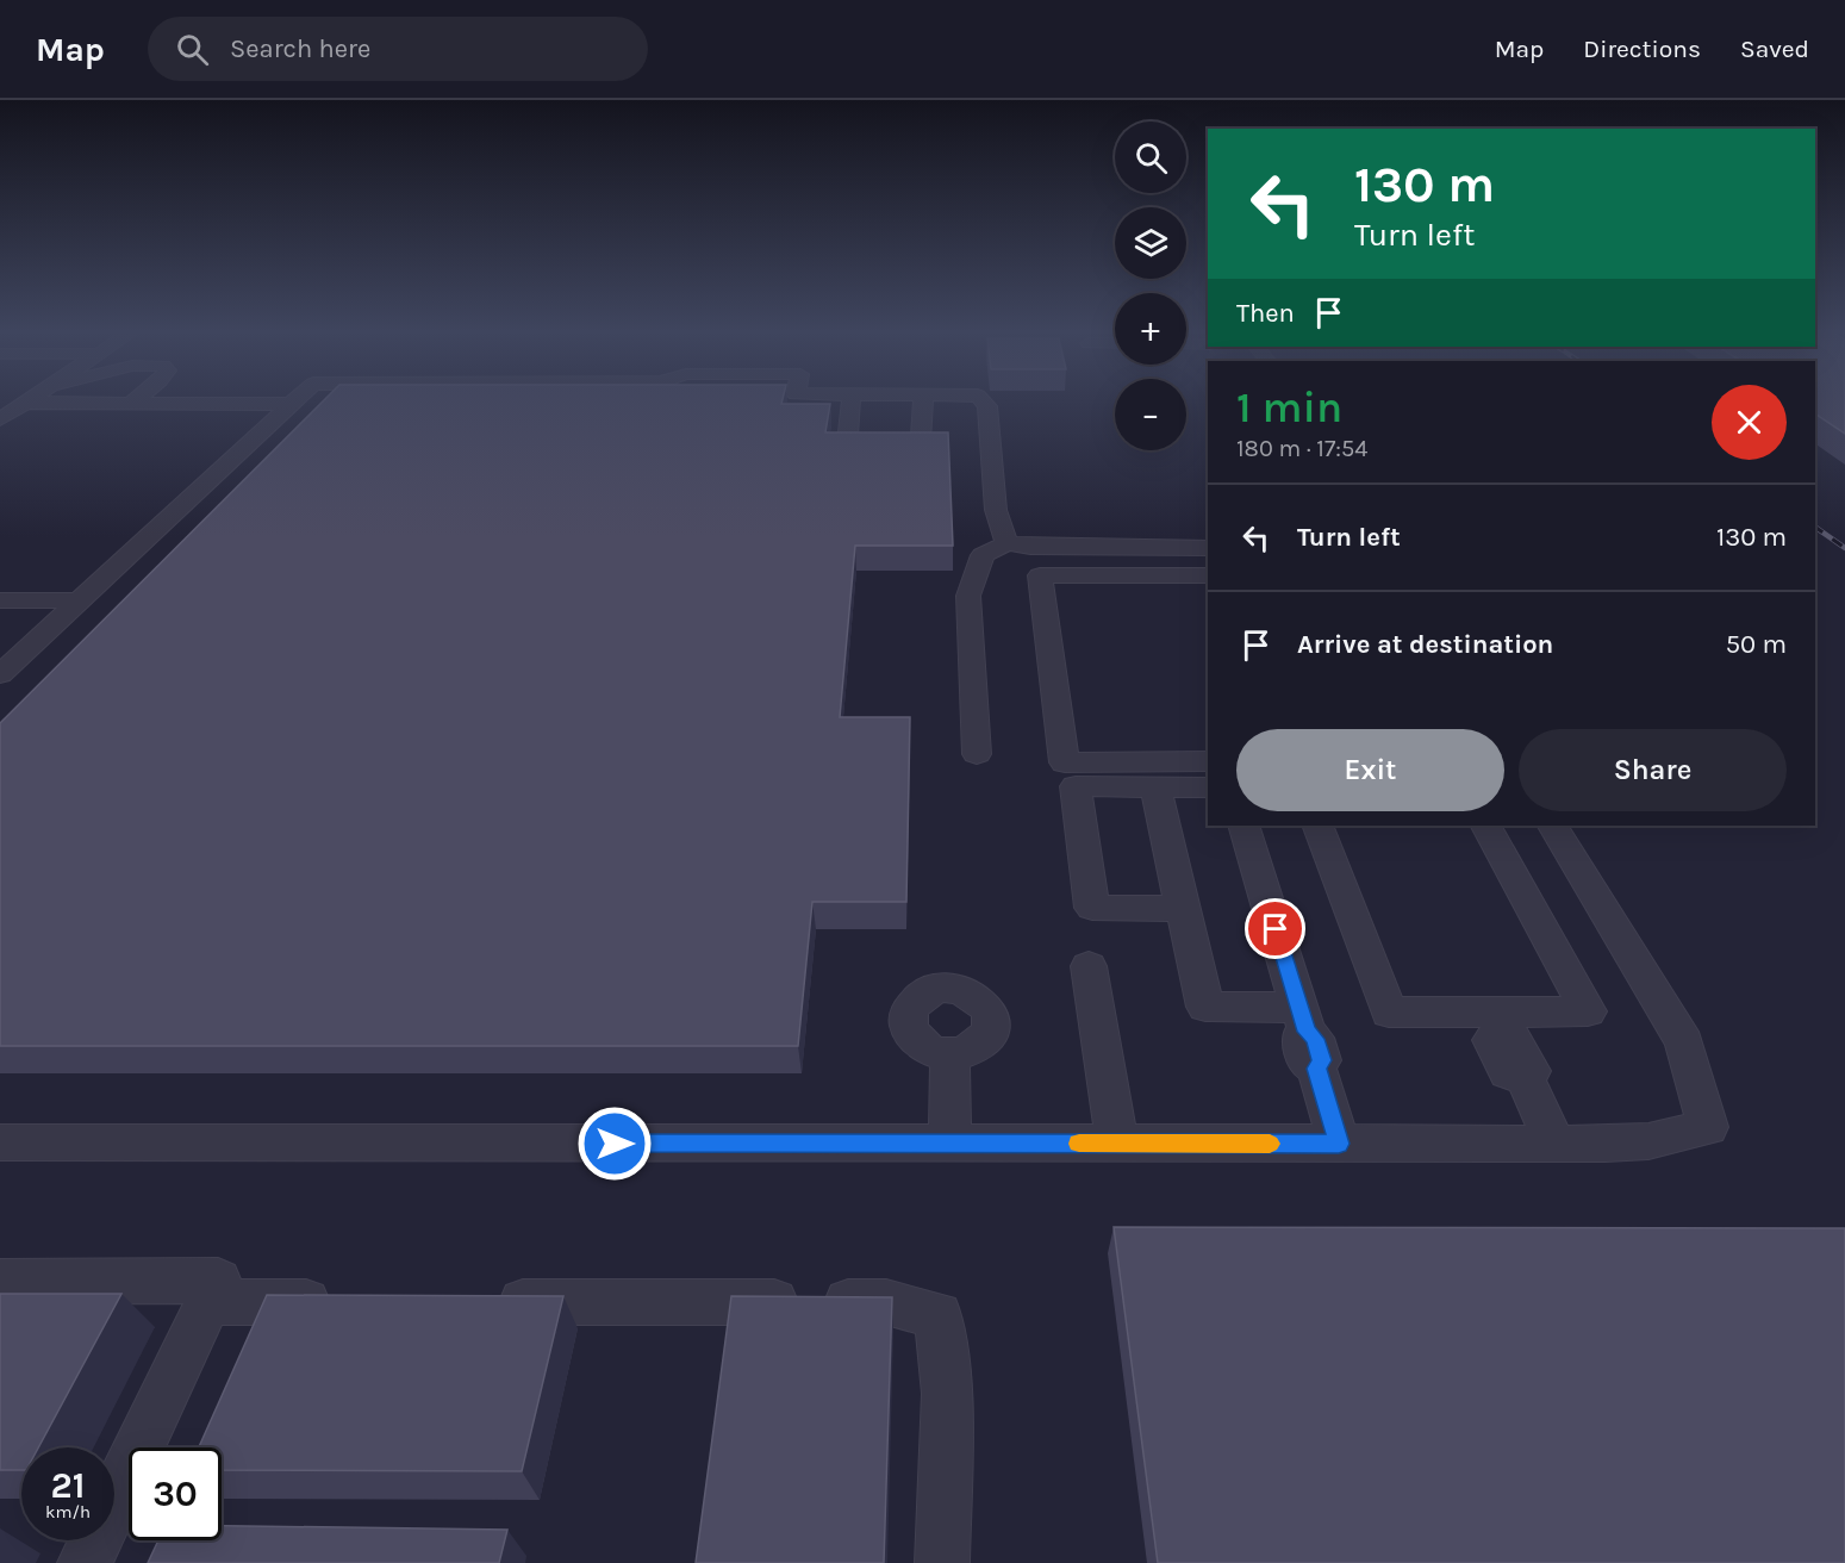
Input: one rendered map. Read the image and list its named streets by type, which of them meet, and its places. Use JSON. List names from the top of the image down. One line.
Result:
{"page":{"header":"Map","search":"Search here","nav":["Map","Directions","Saved"],"map_buttons":["+","−"],"turn":["130 m","Turn left"],"then":"Then","heading":["1 min","180 m · 17:54"],"list":[{"name":"Turn left","value":"130 m"},{"name":"Arrive at destination","value":"50 m"}],"buttons":["Exit","Share"],"speed":"21 km/h","limit":"30"}}
